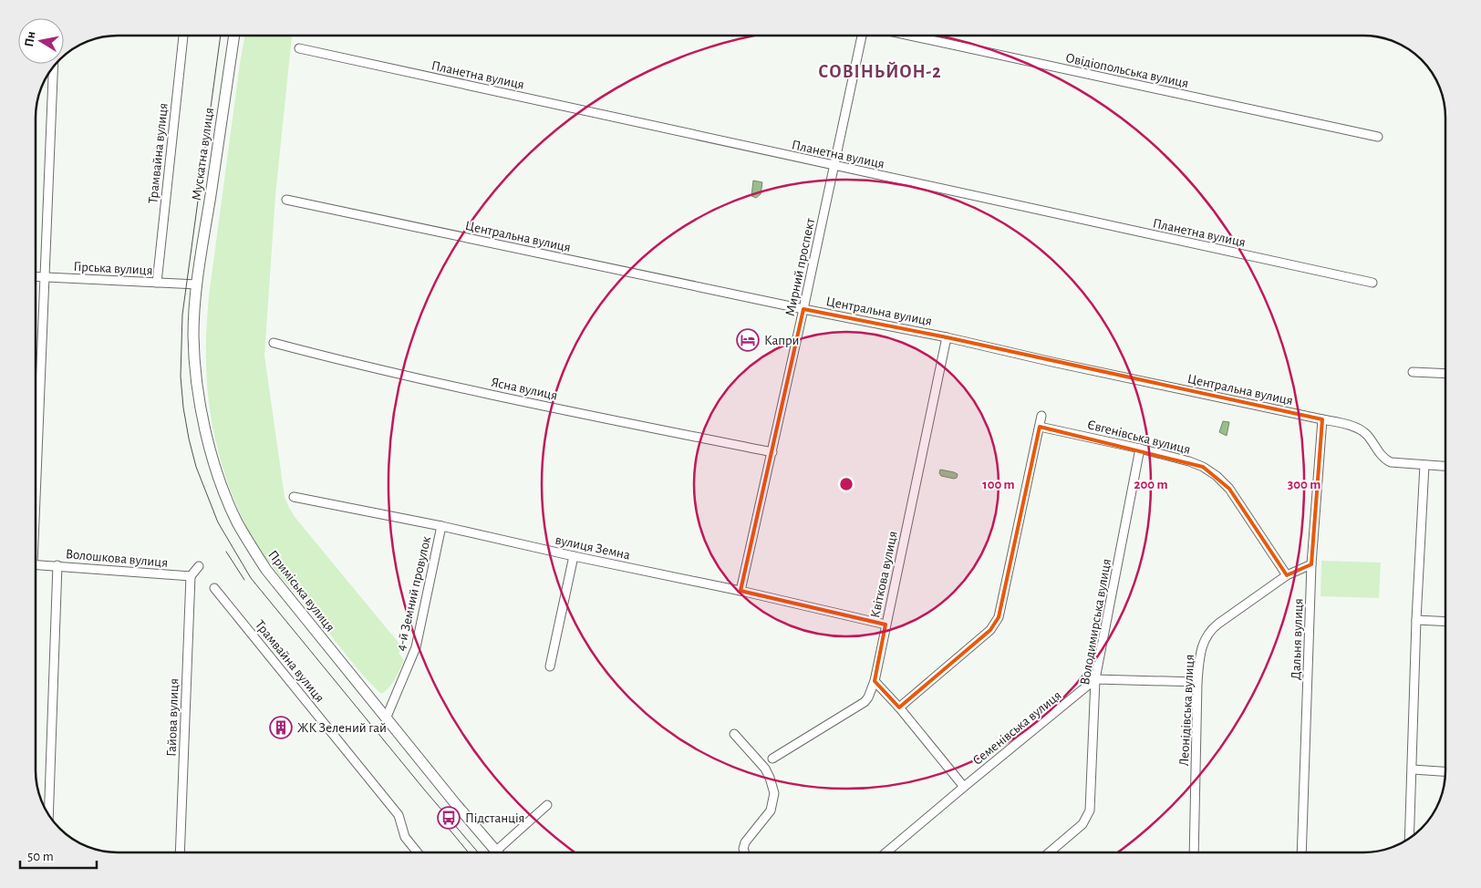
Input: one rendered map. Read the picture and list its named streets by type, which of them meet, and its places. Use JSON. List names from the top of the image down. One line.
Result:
{"streets":{"street":["Овідіопольська вулиця","Планетна вулиця","Трамвайна вулиця","Мускатна вулиця","Центральна вулиця","Мирний проспект","Гірська вулиця","Ясна вулиця","Євгенівська вулиця","вулиця Земна","Волошкова вулиця","Квіткова вулиця","Приміська вулиця","4-й Земний провулок","Володимирська вулиця","Дальня вулиця","Леонідівська вулиця","Гайова вулиця","Семенівська вулиця"]},"crossings":[["Планетна вулиця","Мирний проспект"],["Трамвайна вулиця","Гірська вулиця"],["Мускатна вулиця","Гірська вулиця"],["Мускатна вулиця","Приміська вулиця"],["Центральна вулиця","Мирний проспект"],["Центральна вулиця","Квіткова вулиця"],["Центральна вулиця","Дальня вулиця"],["Мирний проспект","Ясна вулиця"],["Мирний проспект","вулиця Земна"],["Гірська вулиця","Приміська вулиця"],["Євгенівська вулиця","Володимирська вулиця"],["Євгенівська вулиця","Леонідівська вулиця"],["вулиця Земна","Квіткова вулиця"],["вулиця Земна","4-й Земний провулок"],["Волошкова вулиця","Гайова вулиця"],["Приміська вулиця","4-й Земний провулок"],["Володимирська вулиця","Семенівська вулиця"],["Дальня вулиця","Леонідівська вулиця"]],"districts":["СОВІНЬЙОН-2"],"places":{"hotel":["Капри"],"building":["ЖК Зелений гай"],"bus stop":["Підстанція"]},"scale_bar":"50 m","north":"left","rings":["100 m","200 m","300 m"]}
